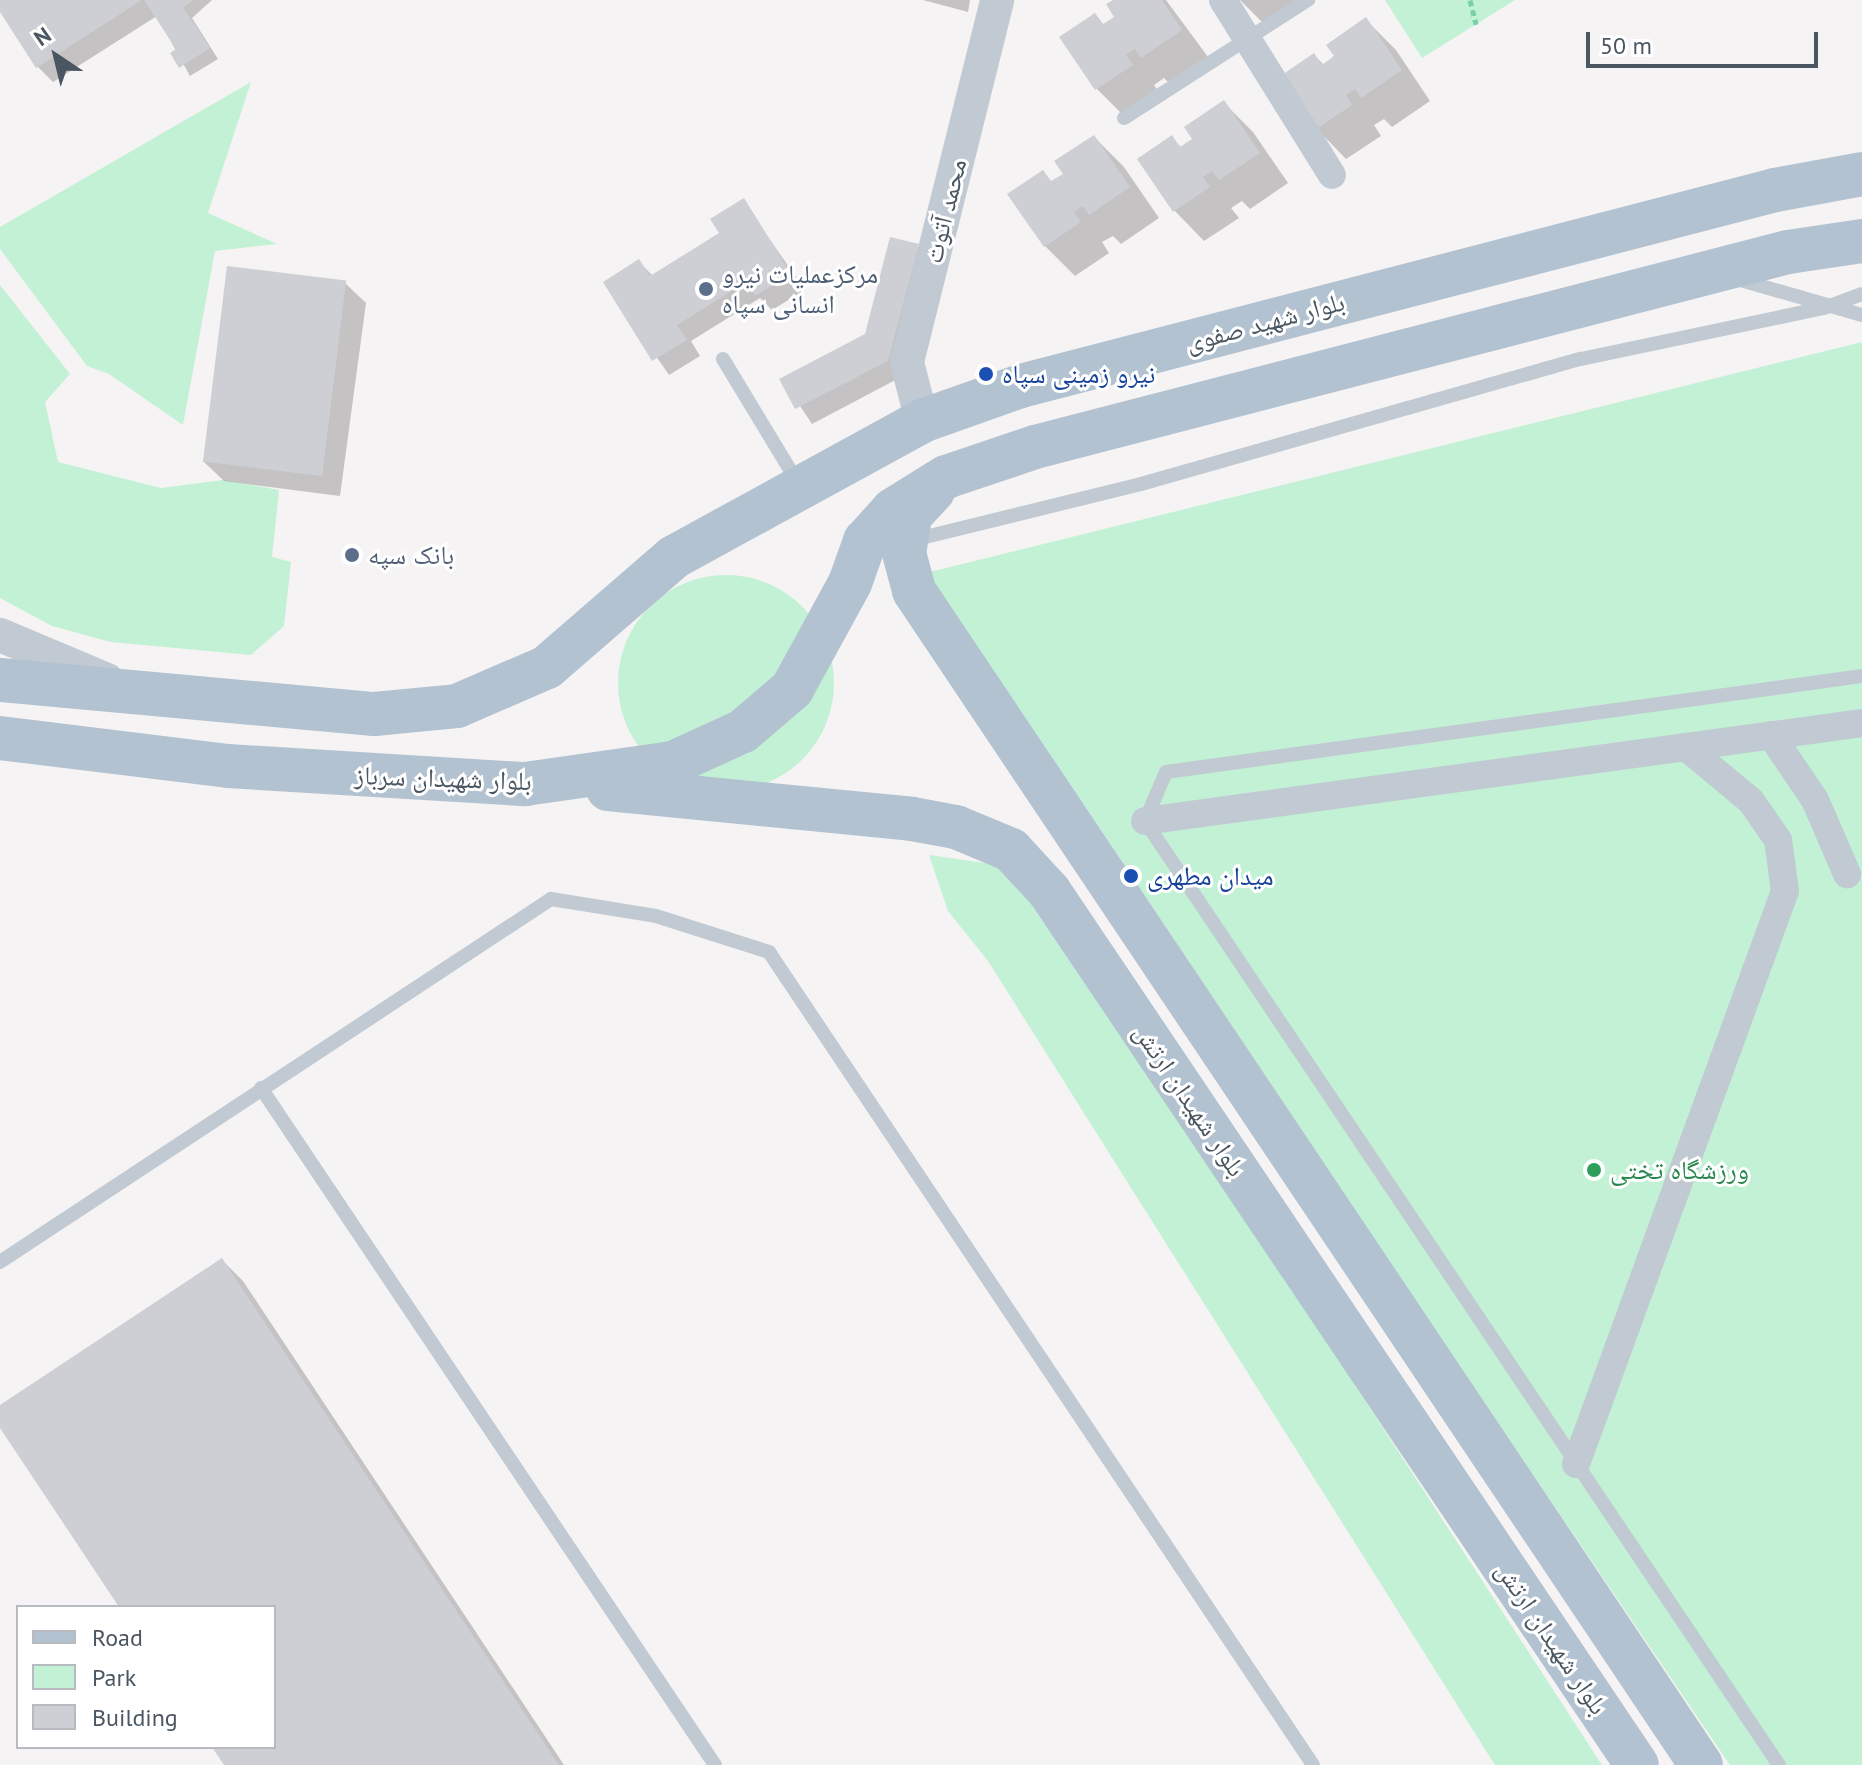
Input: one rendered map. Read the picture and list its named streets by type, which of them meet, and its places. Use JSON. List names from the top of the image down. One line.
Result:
{"streets":{"main road":["بلوار شهید صفوی","بلوار شهیدان سرباز","بلوار شهیدان ارتش"],"street":["محمد آتوت"]},"crossings":[["محمد آتوت","بلوار شهید صفوی"],["بلوار شهیدان سرباز","بلوار شهیدان ارتش"]],"places":["مرکزعملیات نیرو انسانی سپاه","نیرو زمینی سپاه","بانک سپه","میدان مطهری","ورزشگاه تختی"],"legend":["Road","Park","Building"],"scale_bar":"50 m","north":"top left"}
